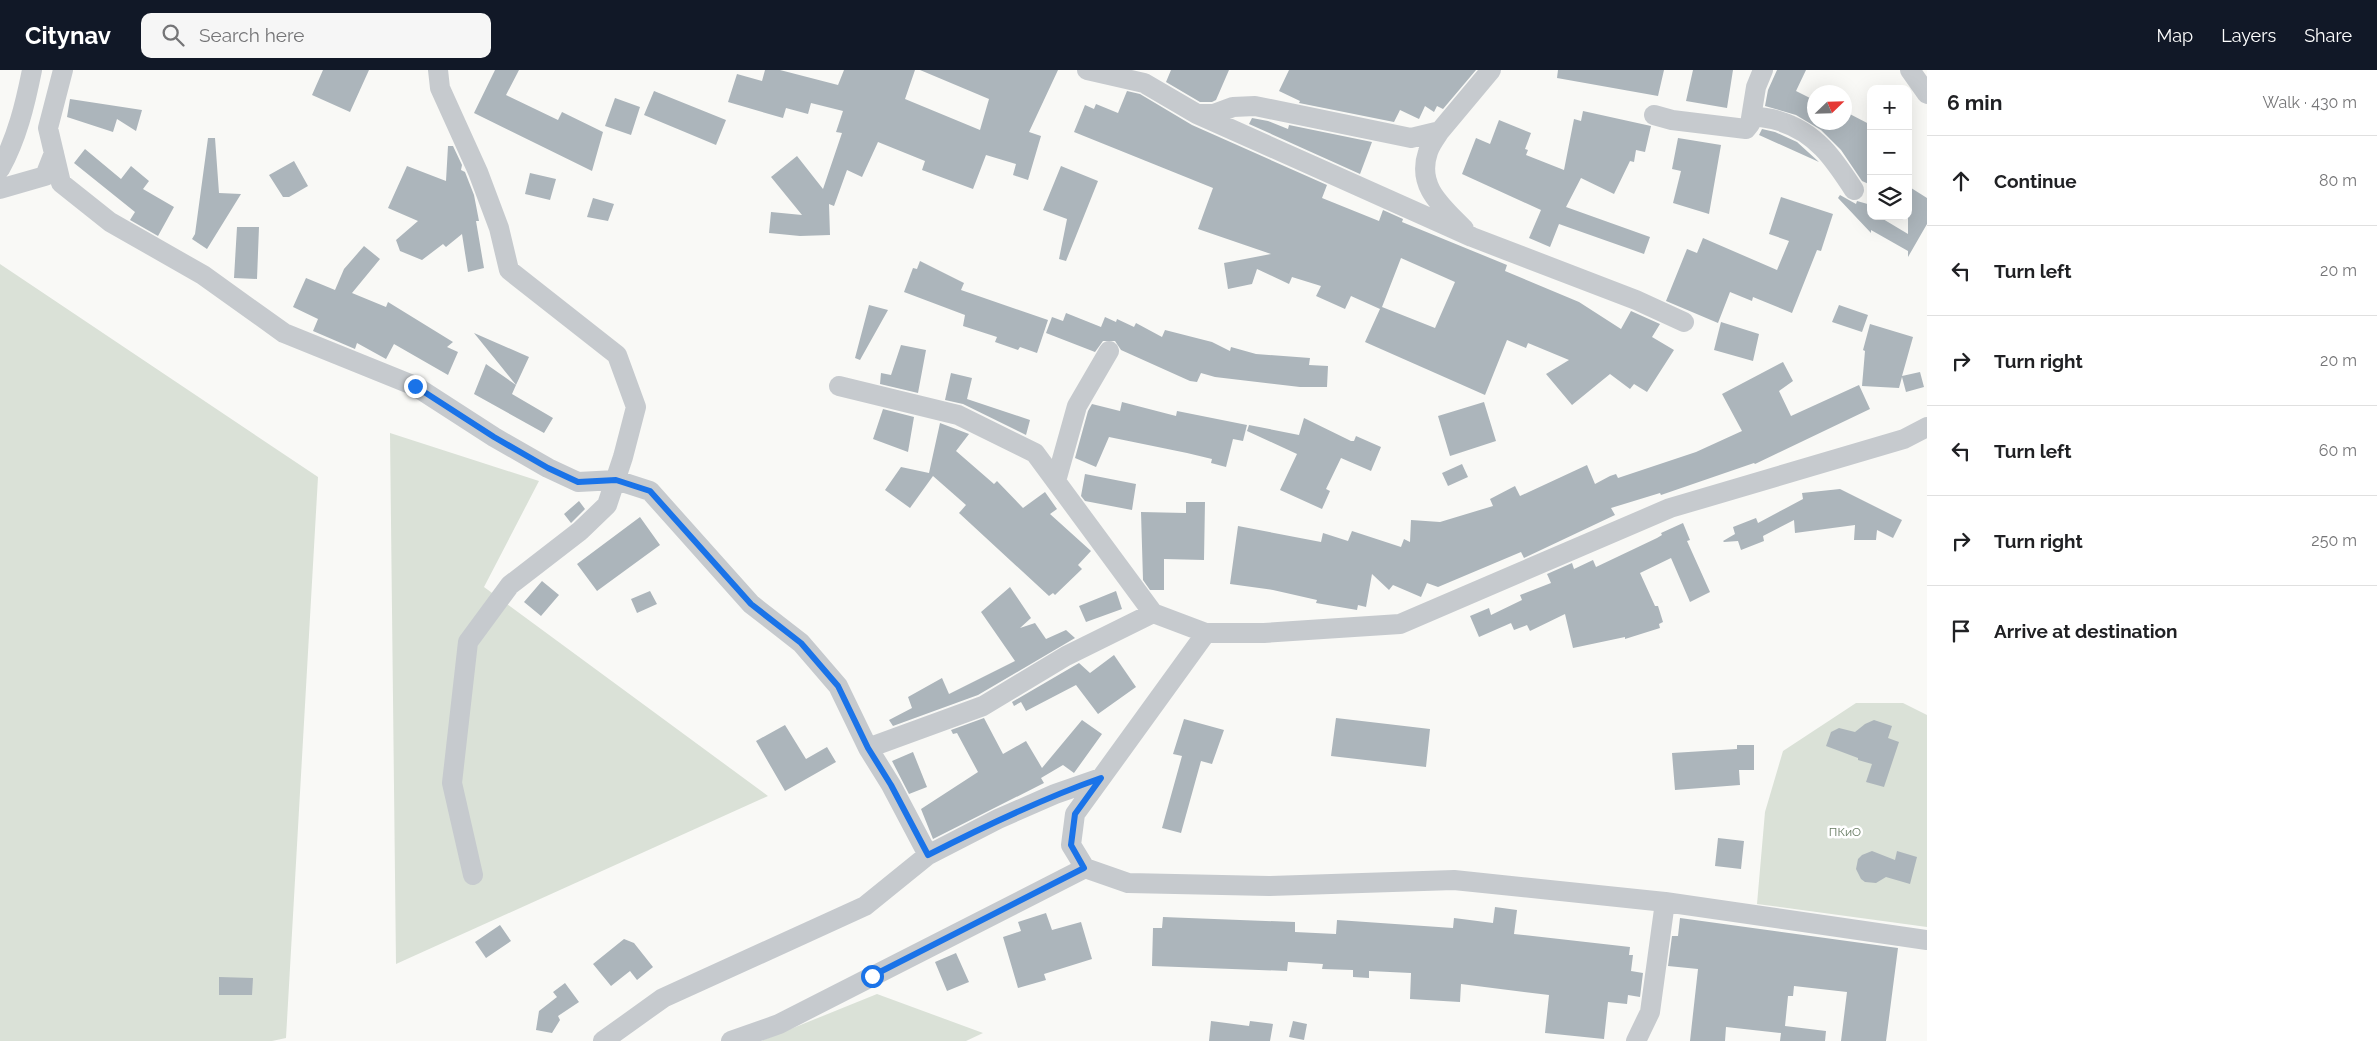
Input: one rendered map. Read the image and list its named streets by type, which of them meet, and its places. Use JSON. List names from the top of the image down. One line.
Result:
{"parks":["ПКиО"],"north":"top right","page":{"header":"Citynav","search":"Search here","nav":["Map","Layers","Share"],"heading":["6 min","Walk · 430 m"],"map_buttons":["+","−"],"list":[["Continue","80 m"],["Turn left","20 m"],["Turn right","20 m"],["Turn left","60 m"],["Turn right","250 m"],"Arrive at destination"]}}
